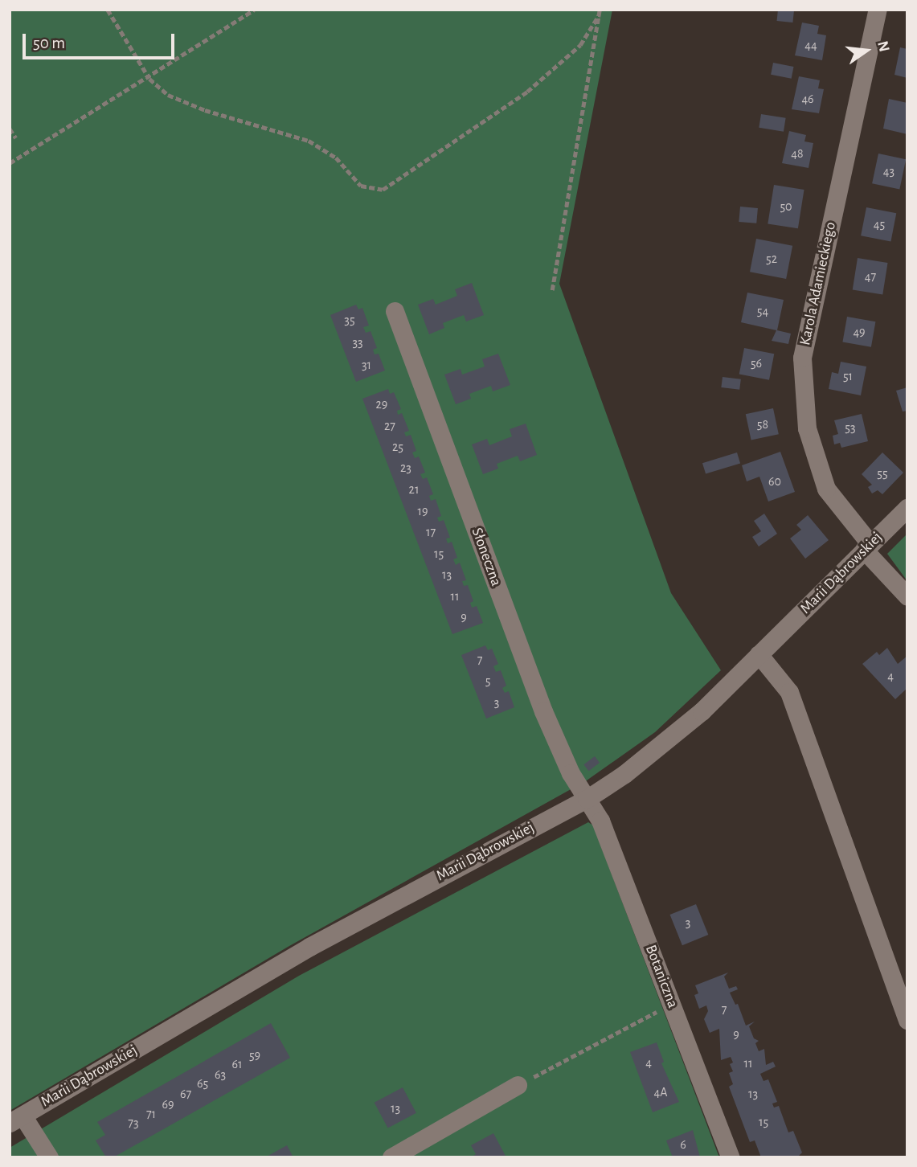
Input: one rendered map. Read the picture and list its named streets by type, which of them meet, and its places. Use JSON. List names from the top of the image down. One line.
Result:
{"streets":{"street":["Karola Adamieckiego","Słoneczna","Marii Dąbrowskiej","Botaniczna"]},"crossings":[["Karola Adamieckiego","Marii Dąbrowskiej"],["Słoneczna","Marii Dąbrowskiej"],["Słoneczna","Botaniczna"],["Marii Dąbrowskiej","Botaniczna"]],"house_numbers":["44","46","48","43","50","45","52","47","54","35","49","33","56","31","51","29","58","27","53","25","23","55","60","21","19","17","15","13","11","9","7","4","5","3","3","7","9","59","4","11","61","63","65","4A","67","13","69","13","71","15","73","6"],"scale_bar":"50 m","north":"right"}
